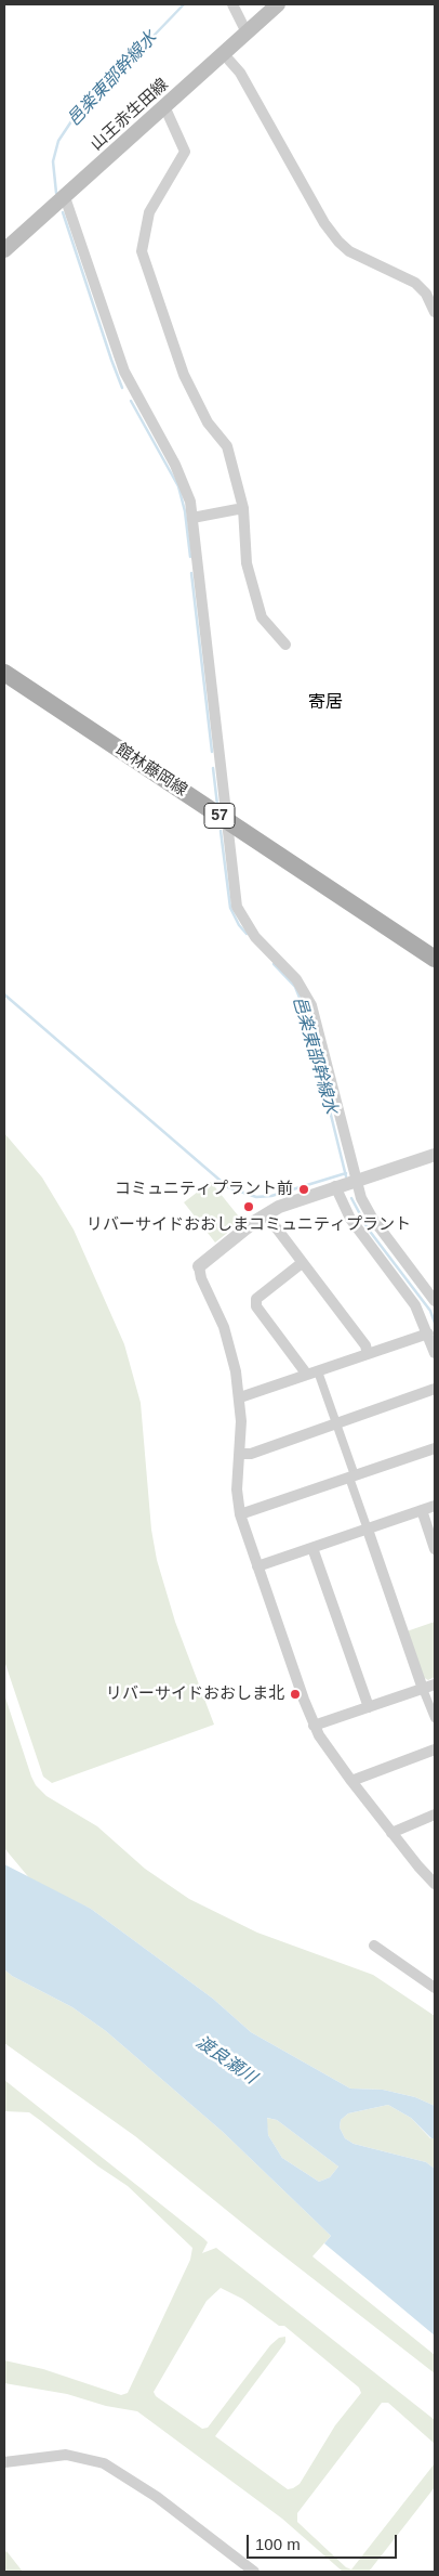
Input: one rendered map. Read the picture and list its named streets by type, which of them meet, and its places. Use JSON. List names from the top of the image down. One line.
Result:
{"streets":{"main road":["山王赤生田線","館林藤岡線","57"]},"districts":["寄居"],"water":["邑楽東部幹線水","渡良瀬川"],"places":["コミュニティプラント前","リバーサイドおおしまコミュニティプラント","リバーサイドおおしま北"],"scale_bar":"100 m"}
